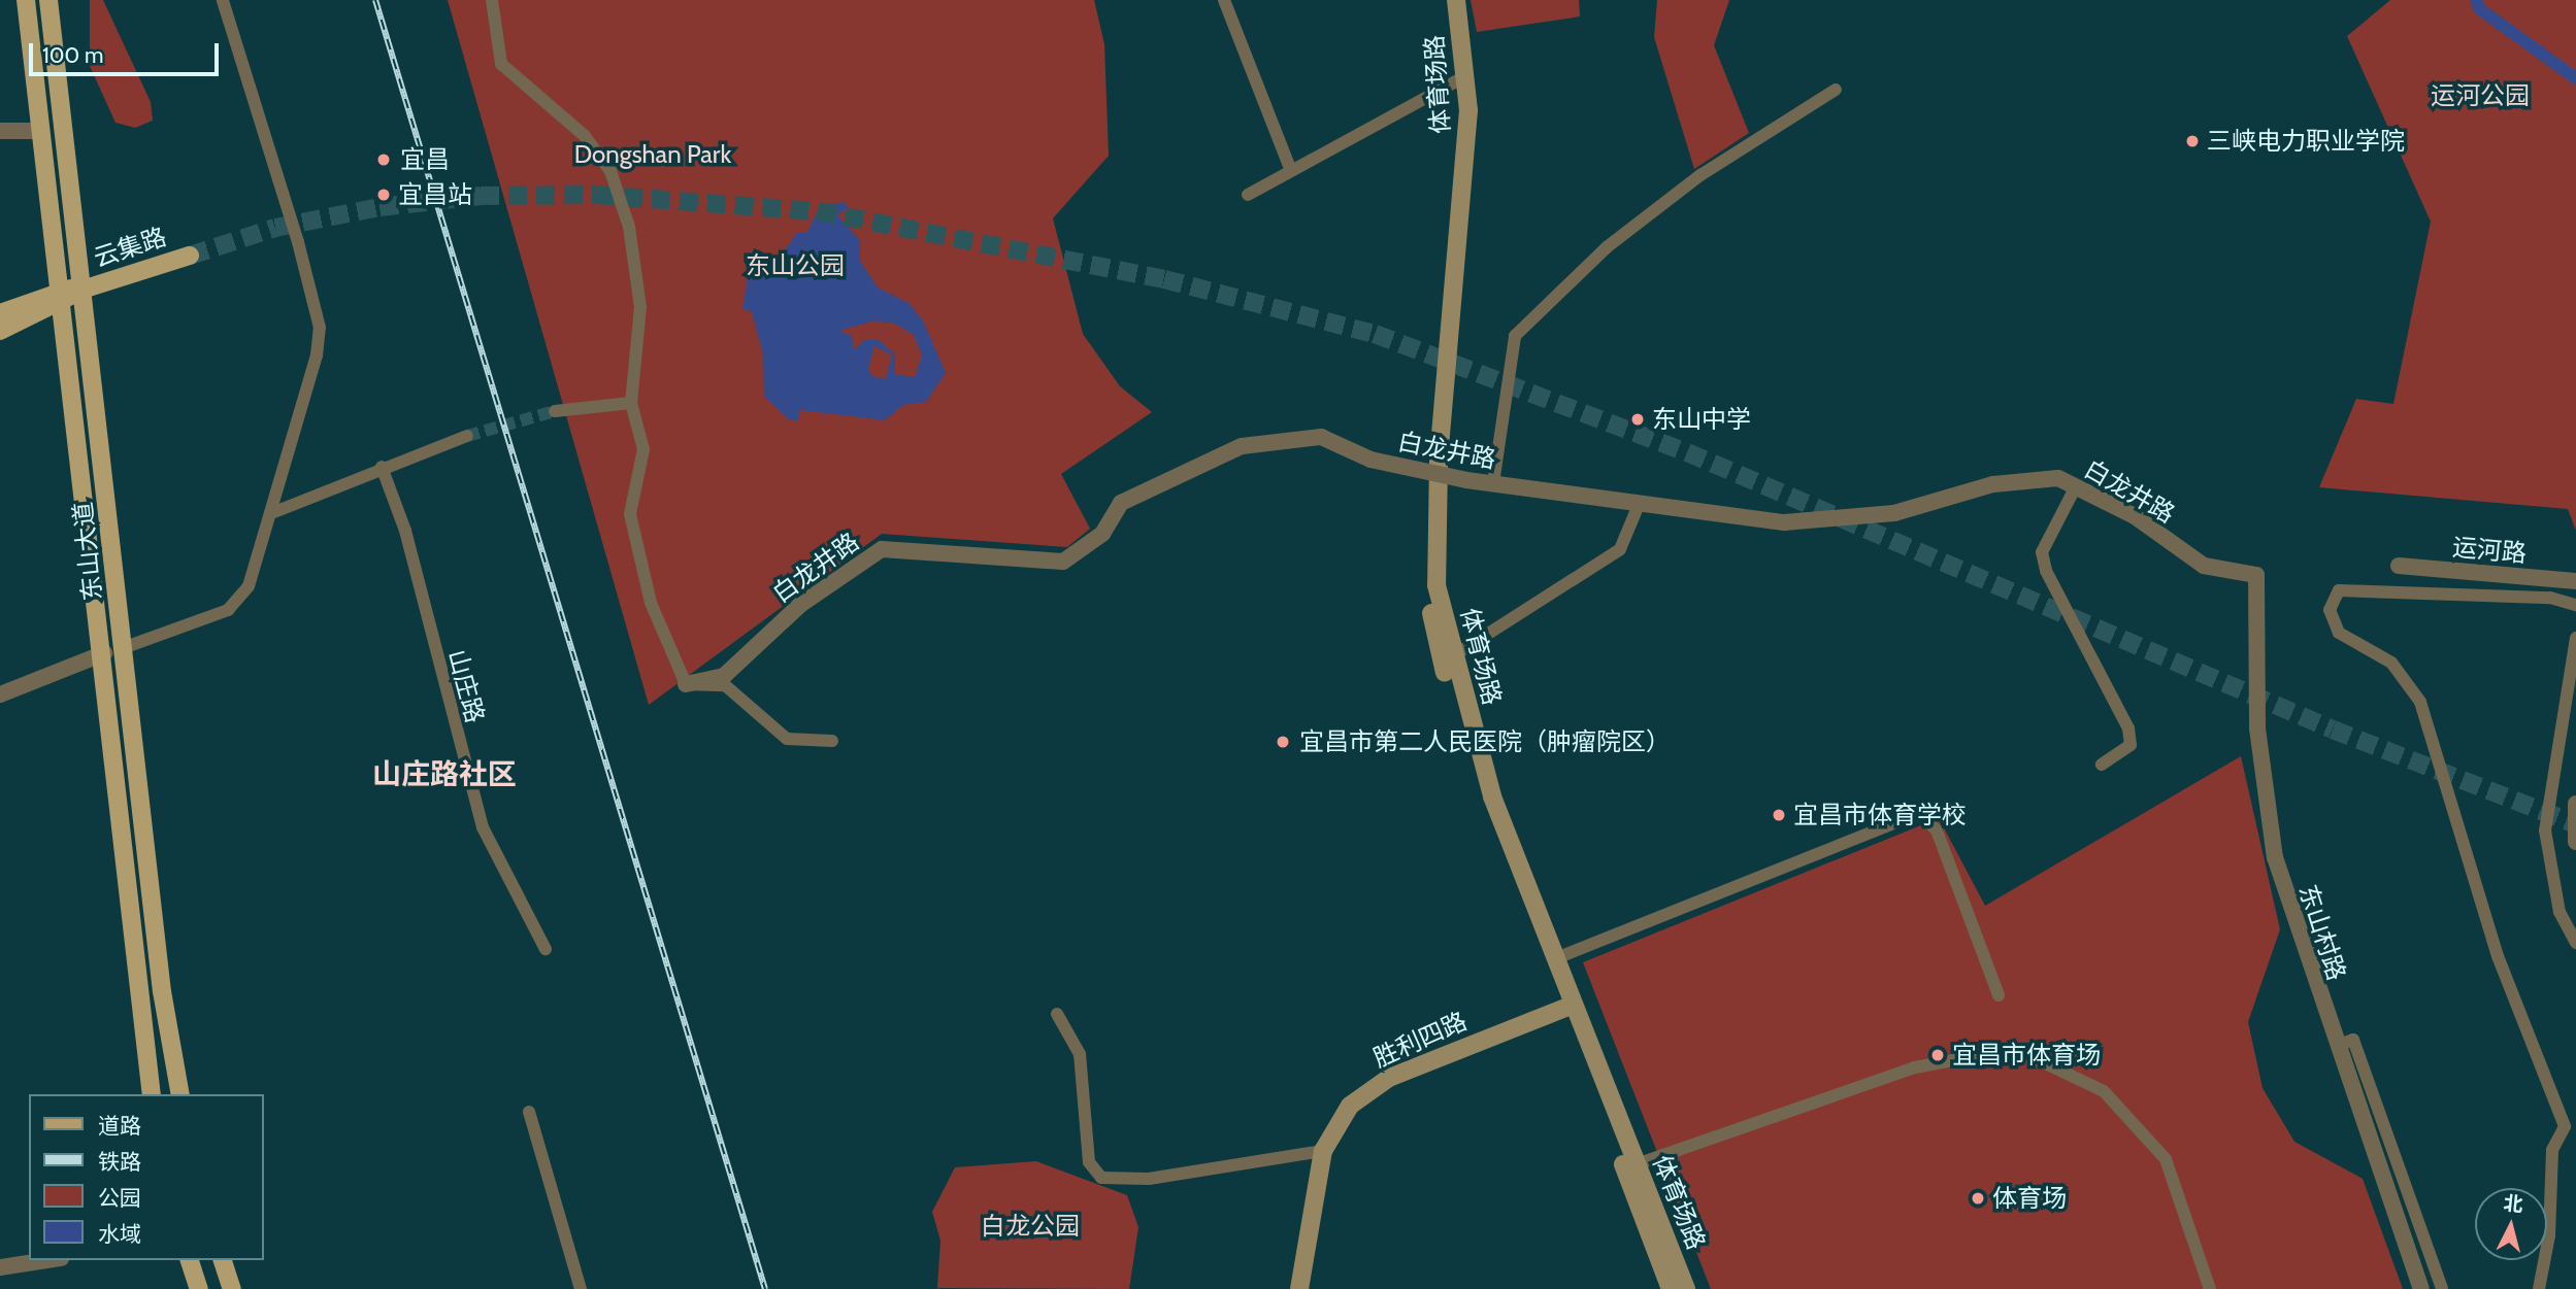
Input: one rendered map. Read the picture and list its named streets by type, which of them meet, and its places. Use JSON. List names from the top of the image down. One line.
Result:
{"streets":{"main road":["体育场路","云集路","东山大道","胜利四路"],"street":["白龙井路","运河路","山庄路","东山村路"]},"crossings":[["体育场路","胜利四路"],["云集路","东山大道"],["白龙井路","东山村路"]],"districts":["山庄路社区"],"parks":["运河公园","Dongshan Park","东山公园","白龙公园"],"places":["三峡电力职业学院","宜昌","宜昌站","东山中学","宜昌市第二人民医院（肿瘤院区）","宜昌市体育学校","宜昌市体育场","体育场"],"legend":["道路","铁路","公园","水域"],"scale_bar":"100 m","north":"top"}
